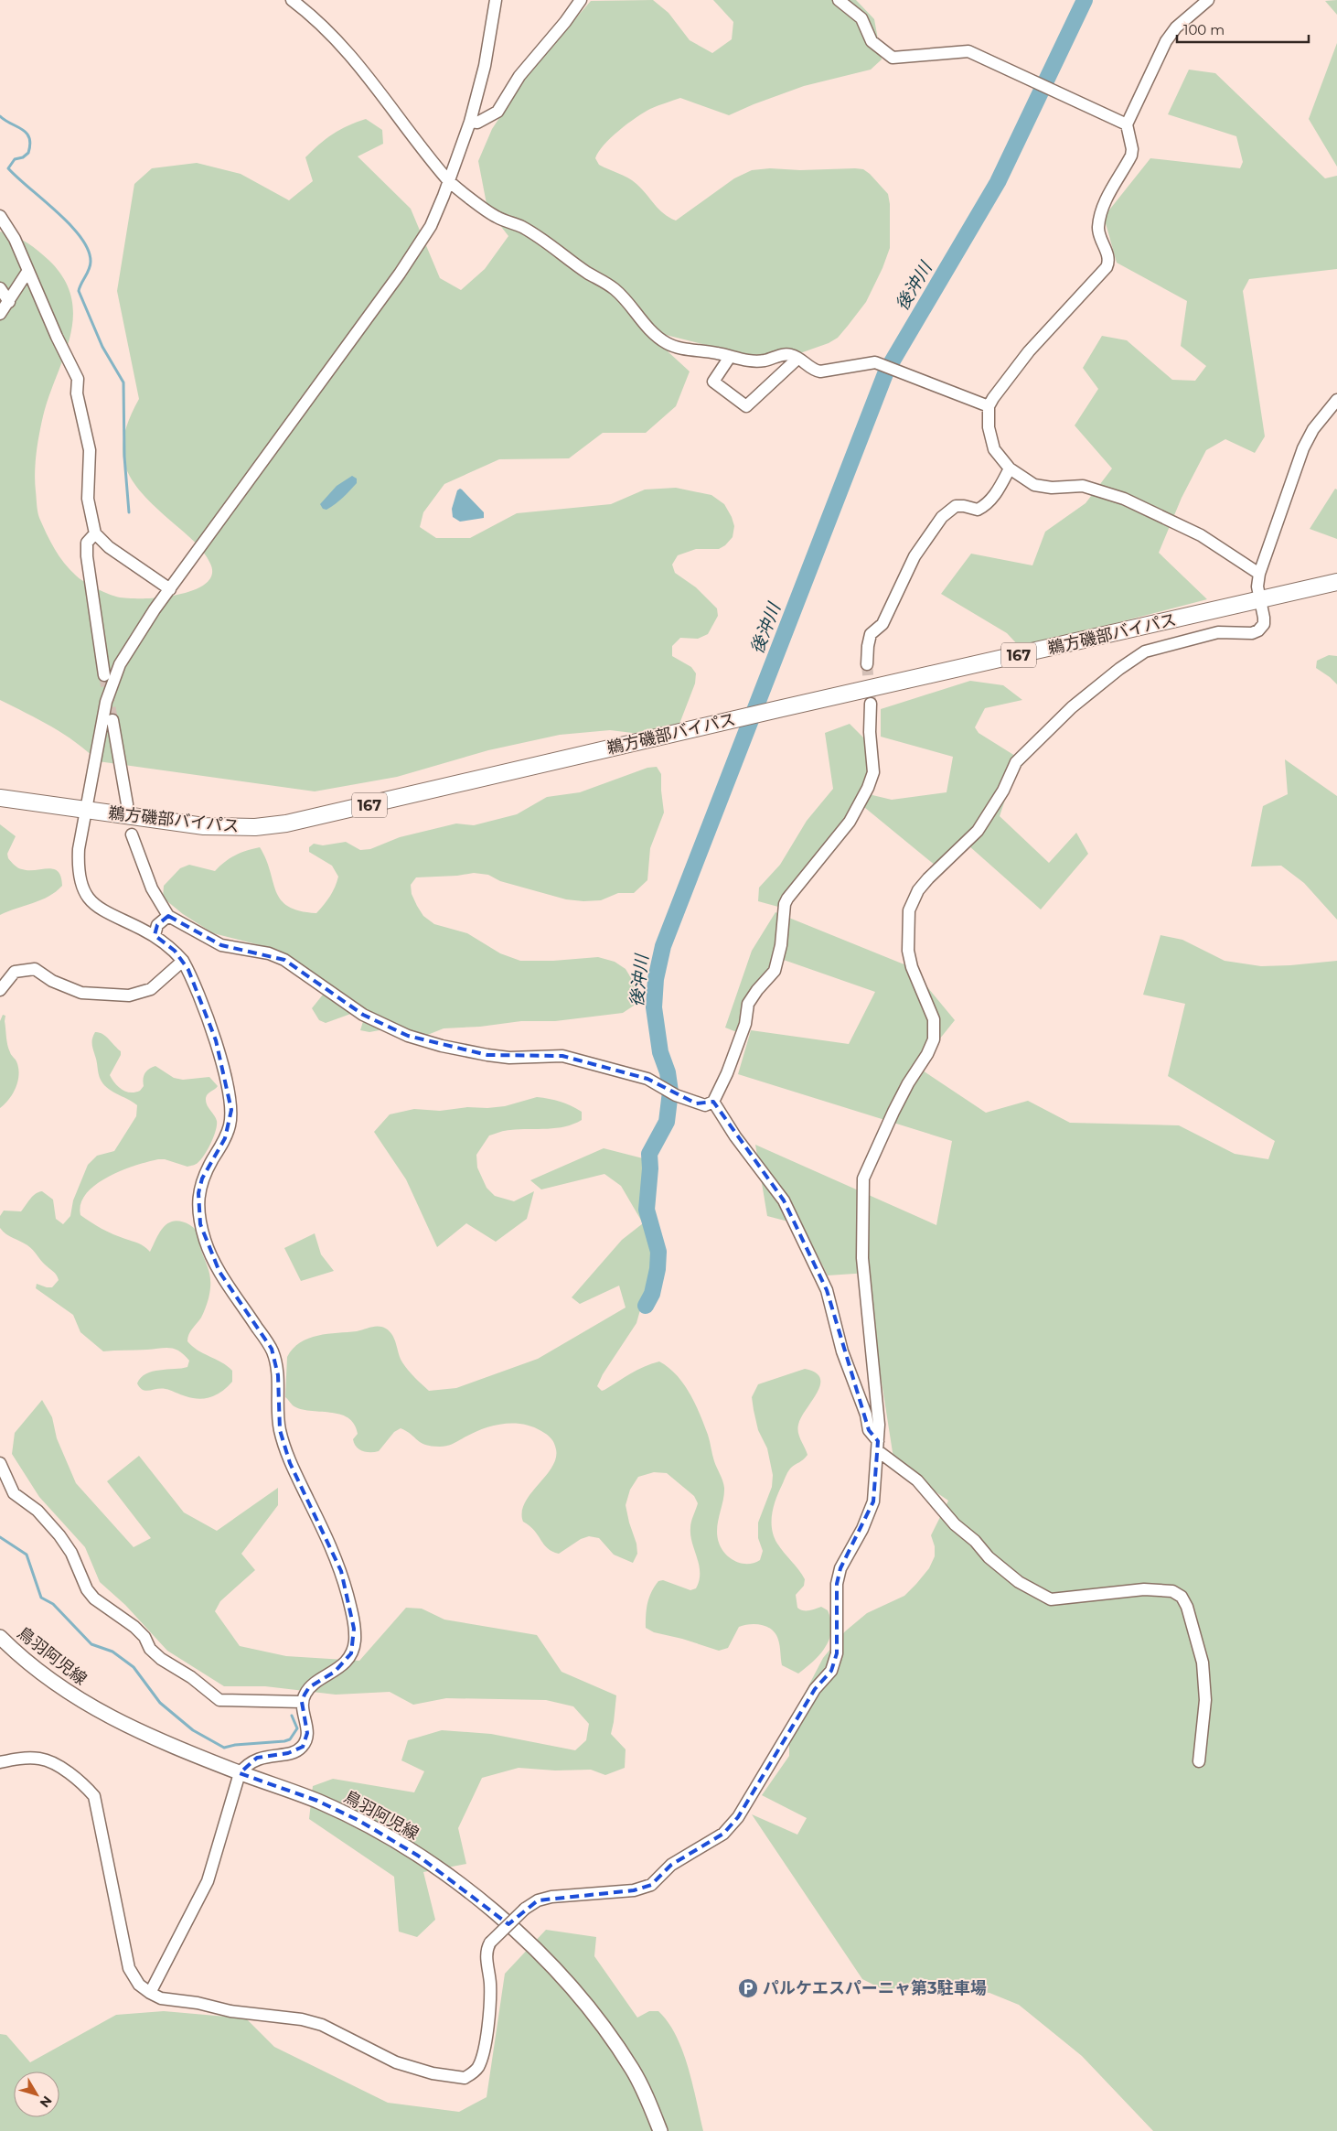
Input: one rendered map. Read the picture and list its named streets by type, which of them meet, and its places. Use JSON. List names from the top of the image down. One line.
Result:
{"streets":{"highway":["鵜方磯部バイパス","167"],"main road":["鳥羽阿児線"]},"water":["後沖川"],"places":{"parking":["パルケエスパーニャ第3駐車場"]},"scale_bar":"100 m","north":"bottom right"}
